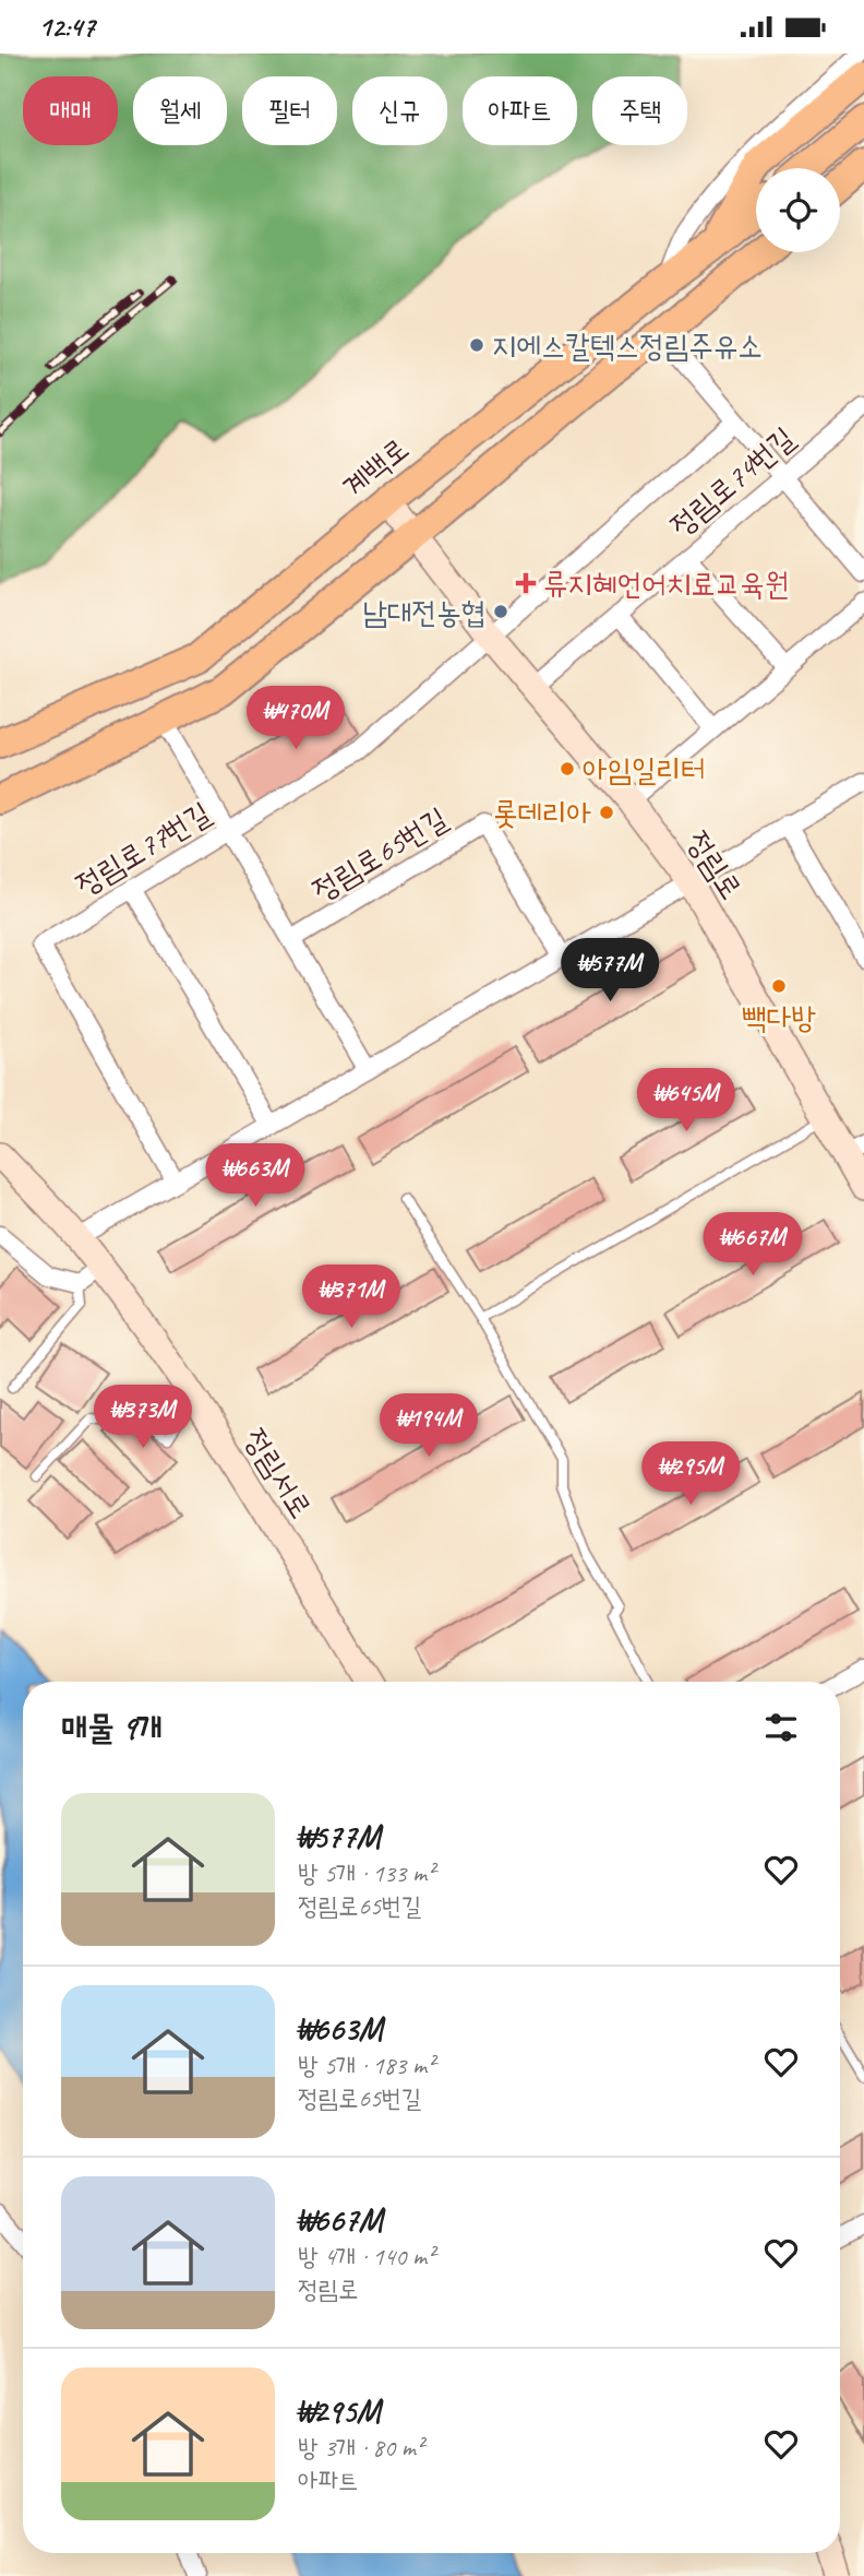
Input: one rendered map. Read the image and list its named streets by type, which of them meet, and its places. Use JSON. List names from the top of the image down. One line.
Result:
{"streets":{"main road":["계백로","정림로","정림서로"],"street":["정림로74번길","정림로77번길","정림로65번길"]},"crossings":[["계백로","정림로"],["정림로74번길","정림로"],["정림로77번길","정림로"]],"places":{"other":["지에스칼텍스정림주유소","남대전농협","아임일리터","롯데리아","빽다방"],"health":["류지혜언어치료교육원"]},"page":{"status":"12:47","chip":["매매","월세","필터","신규","아파트","주택"],"price":["₩470M","₩577M","₩645M","₩663M","₩667M","₩371M","₩373M","₩194M","₩295M"],"heading":"매물 9개","list":[{"name":"₩577M","note":"방 5개 · 133 m² · 정림로65번길"},{"name":"₩663M","note":"방 5개 · 183 m² · 정림로65번길"},{"name":"₩667M","note":"방 4개 · 140 m² · 정림로"},{"name":"₩295M","note":"방 3개 · 80 m² · 아파트"}]}}
